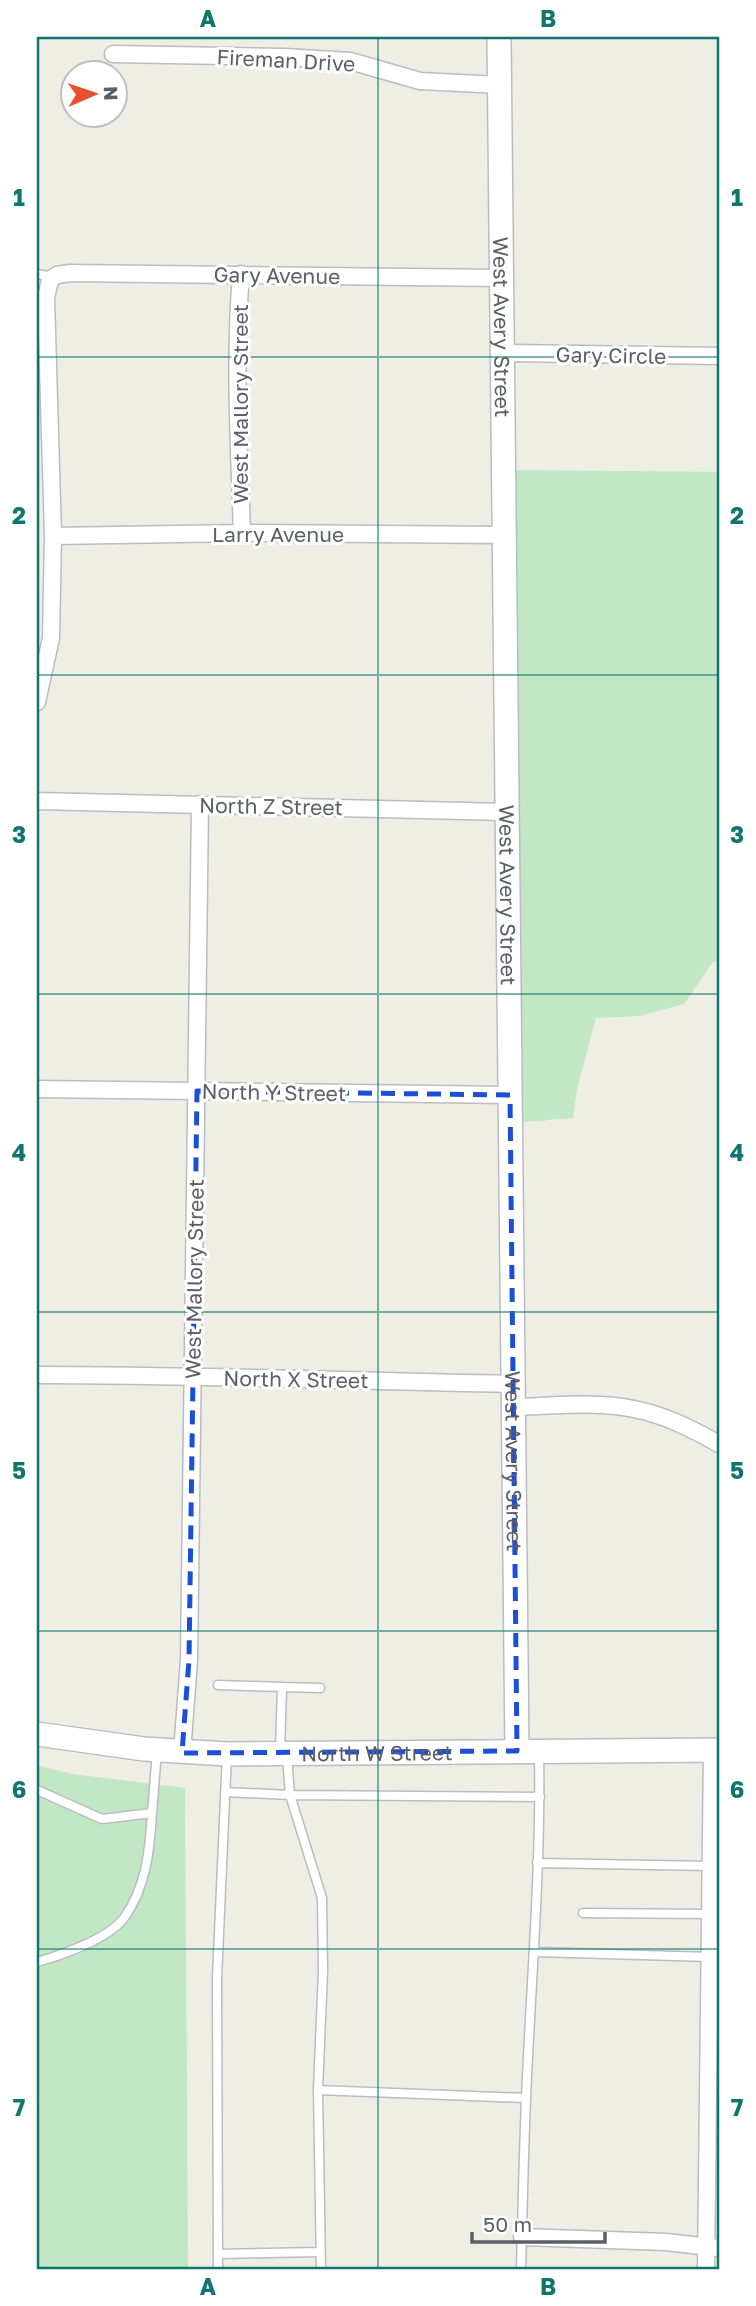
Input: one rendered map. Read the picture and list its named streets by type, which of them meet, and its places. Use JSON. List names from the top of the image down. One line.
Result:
{"streets":{"street":["Fireman Drive","Gary Avenue","West Avery Street","Gary Circle","West Mallory Street","Larry Avenue","North Z Street","North Y Street","North X Street","North W Street"]},"crossings":[["Fireman Drive","West Avery Street"],["Gary Avenue","West Avery Street"],["Gary Avenue","West Mallory Street"],["West Avery Street","Gary Circle"],["West Avery Street","Larry Avenue"],["West Avery Street","North Z Street"],["West Avery Street","North Y Street"],["West Avery Street","North X Street"],["West Avery Street","North W Street"],["West Mallory Street","Larry Avenue"],["West Mallory Street","North Z Street"],["West Mallory Street","North Y Street"],["West Mallory Street","North X Street"],["West Mallory Street","North W Street"]],"scale_bar":"50 m","north":"right","grid":{"columns":["A","B"],"rows":["1","2","3","4","5","6","7"]}}
